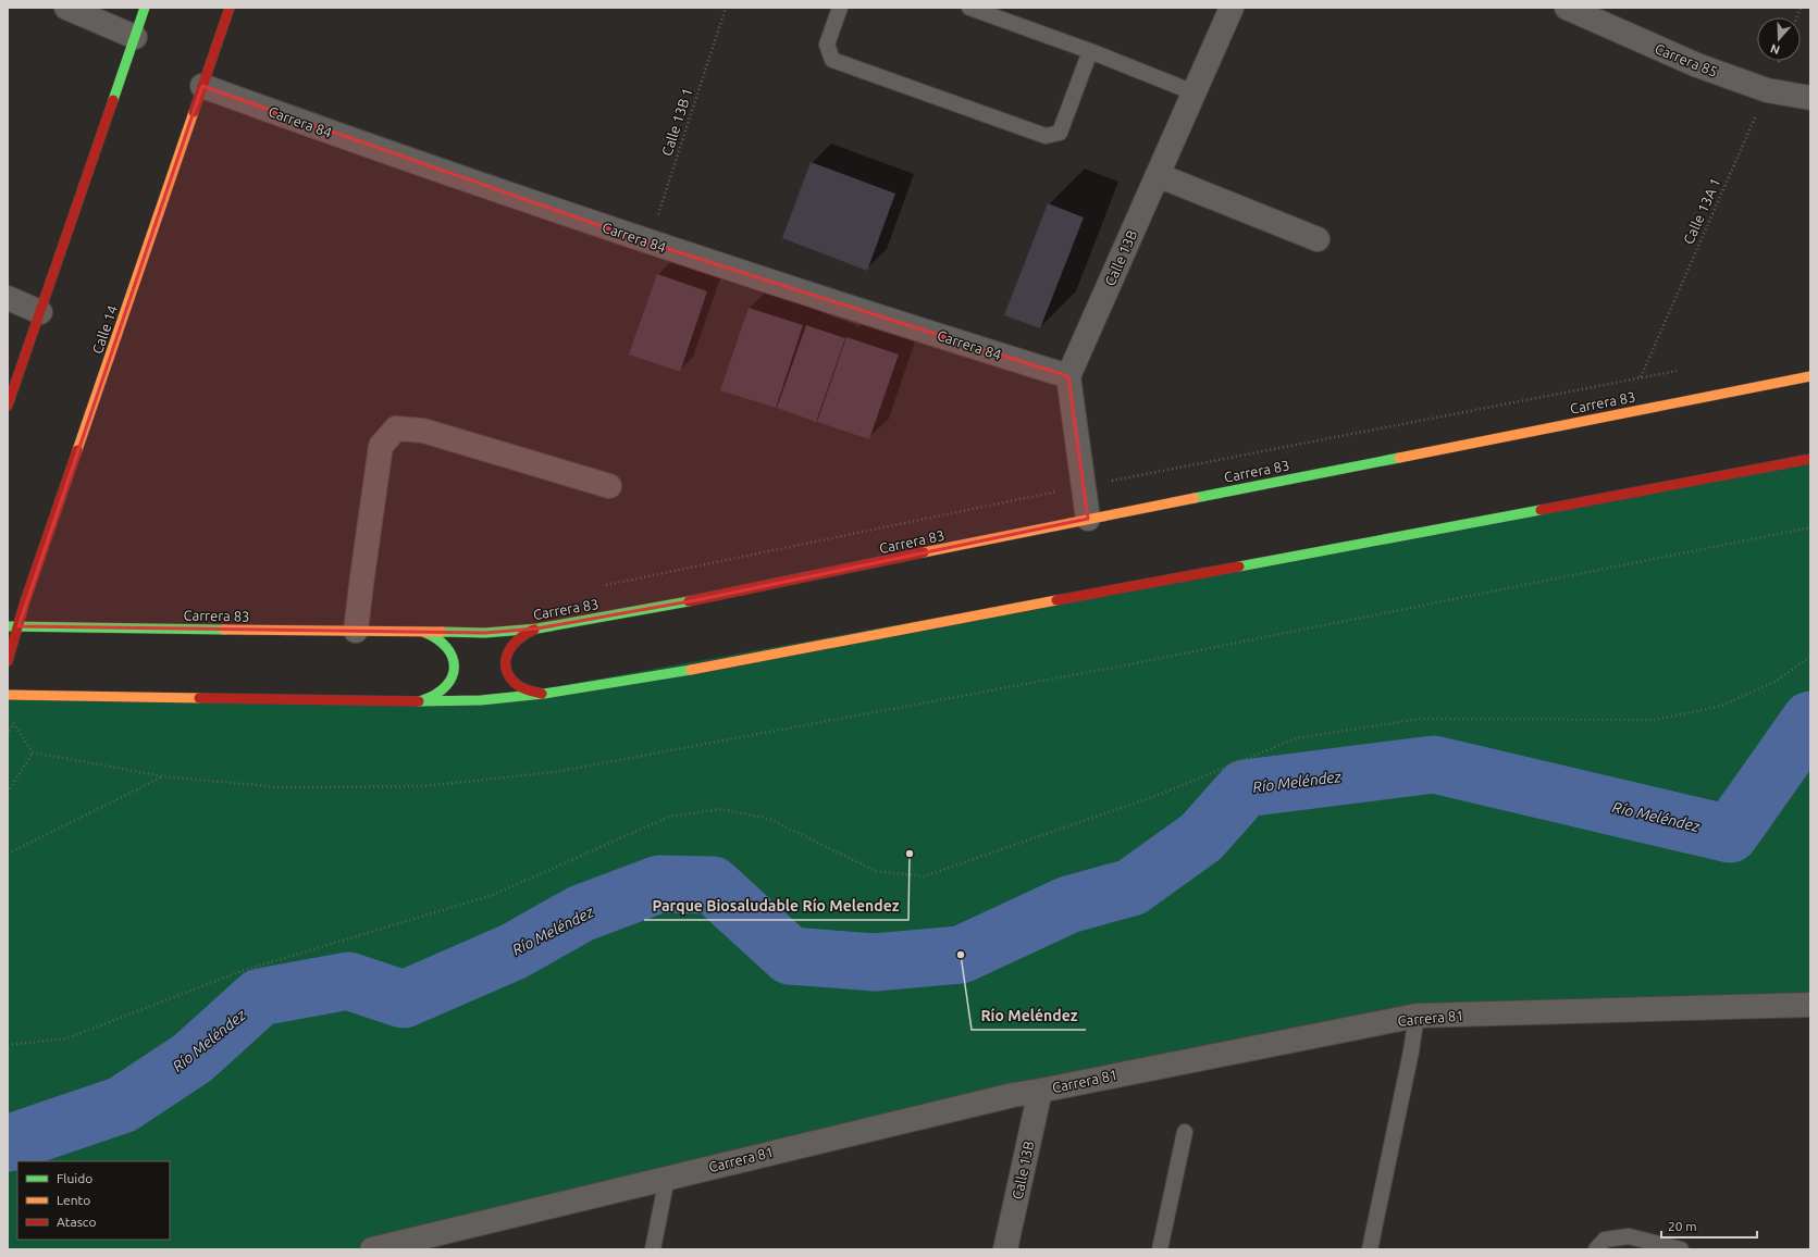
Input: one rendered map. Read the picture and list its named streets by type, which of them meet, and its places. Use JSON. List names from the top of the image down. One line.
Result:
{"streets":{"street":["Carrera 85","Carrera 84","Calle 13B","Calle 14","Carrera 83","Carrera 81"],"path":["Calle 13B 1","Calle 13A 1"]},"crossings":[["Carrera 85","Calle 13A 1"],["Carrera 84","Calle 13B 1"],["Carrera 84","Calle 13B"],["Carrera 84","Calle 14"],["Calle 13B","Carrera 81"],["Calle 14","Carrera 83"]],"water":["Río Meléndez"],"places":["Parque Biosaludable Río Melendez","Río Meléndez"],"legend":["Fluido","Lento","Atasco"],"scale_bar":"20 m","north":"bottom"}
